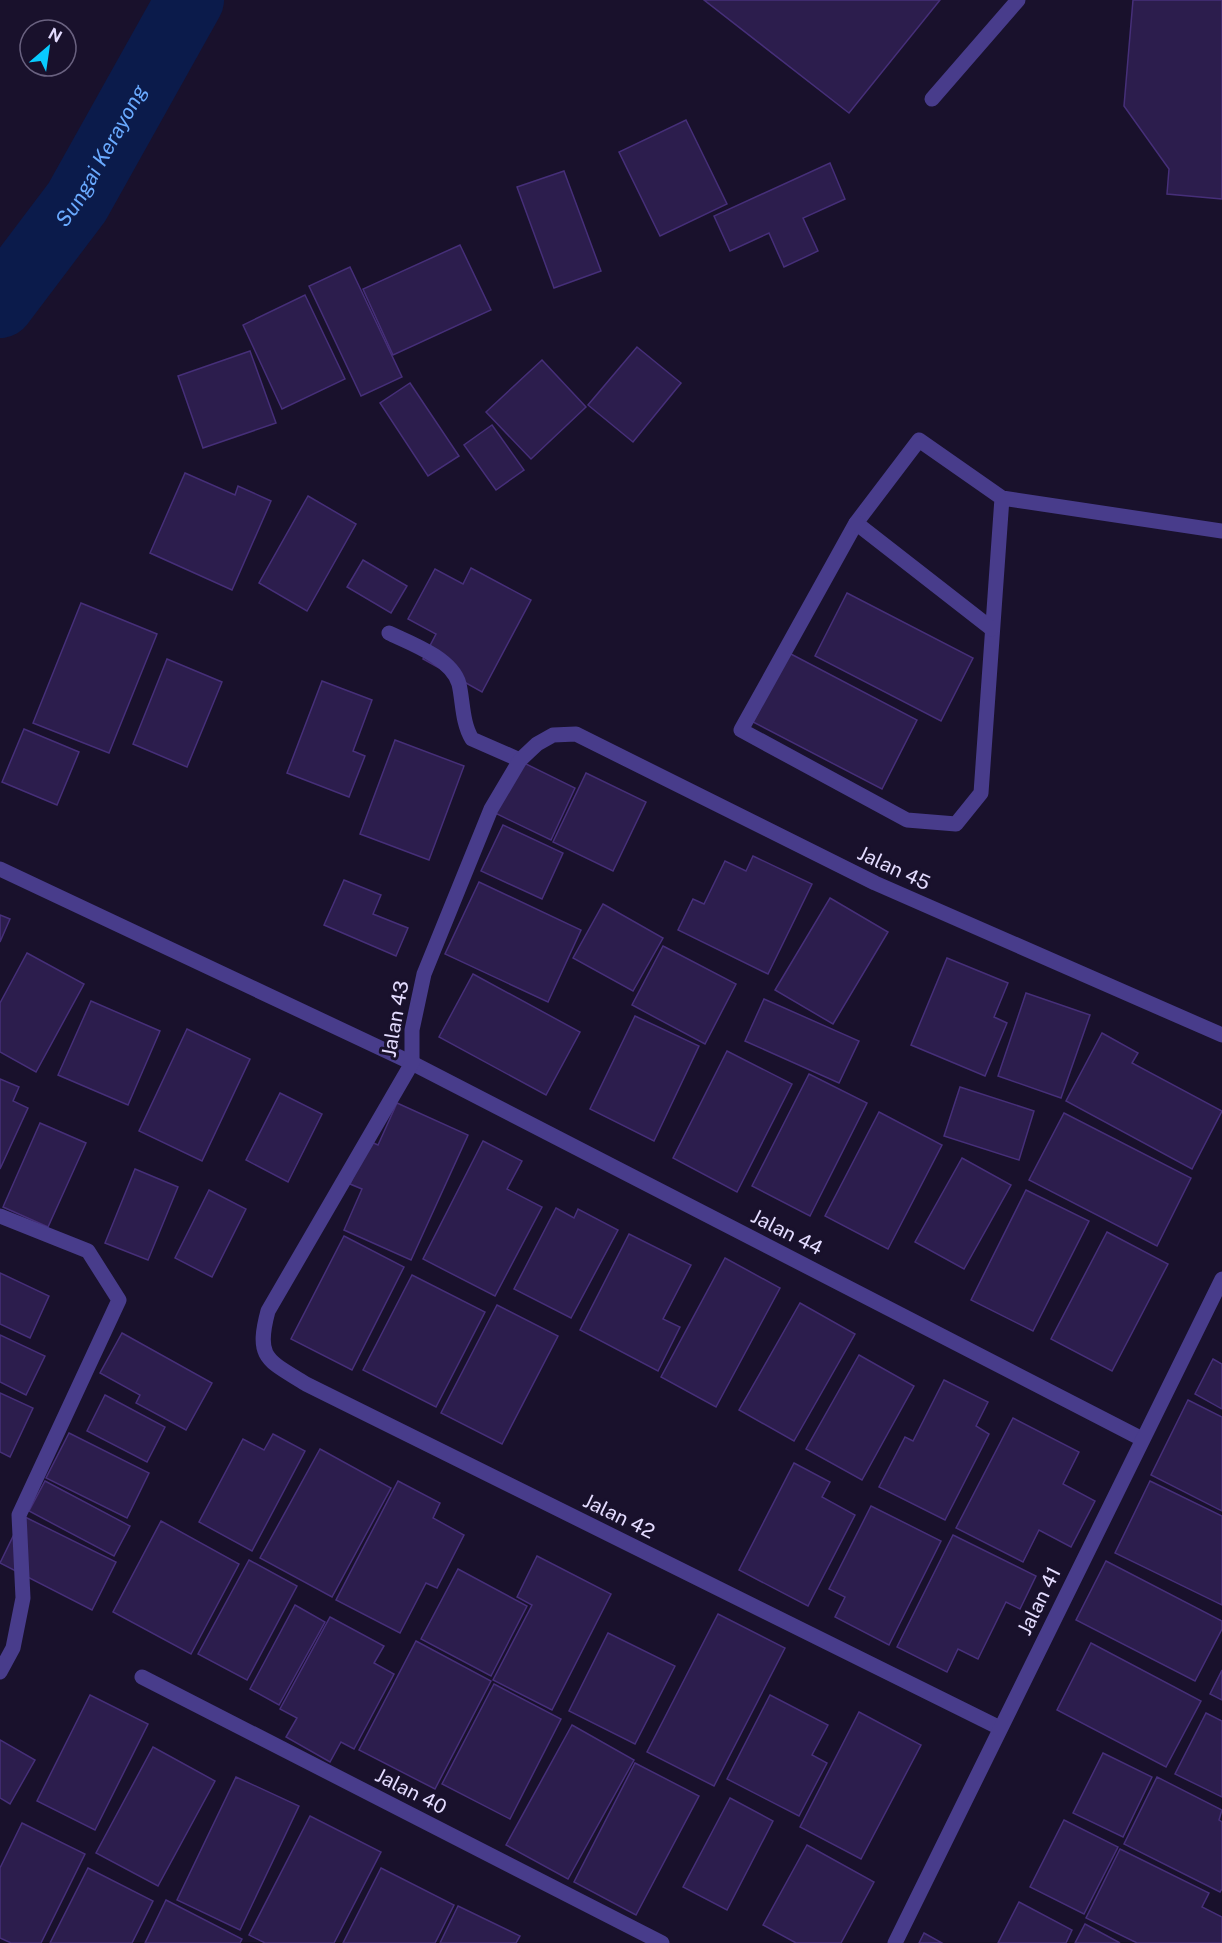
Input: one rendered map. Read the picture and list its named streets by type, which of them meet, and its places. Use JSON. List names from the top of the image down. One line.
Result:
{"streets":{"street":["Jalan 45","Jalan 43","Jalan 44","Jalan 42","Jalan 41","Jalan 40"]},"crossings":[["Jalan 45","Jalan 43"],["Jalan 43","Jalan 44"],["Jalan 43","Jalan 42"],["Jalan 44","Jalan 41"],["Jalan 42","Jalan 41"]],"water":["Sungai Kerayong"],"north":"top right"}
